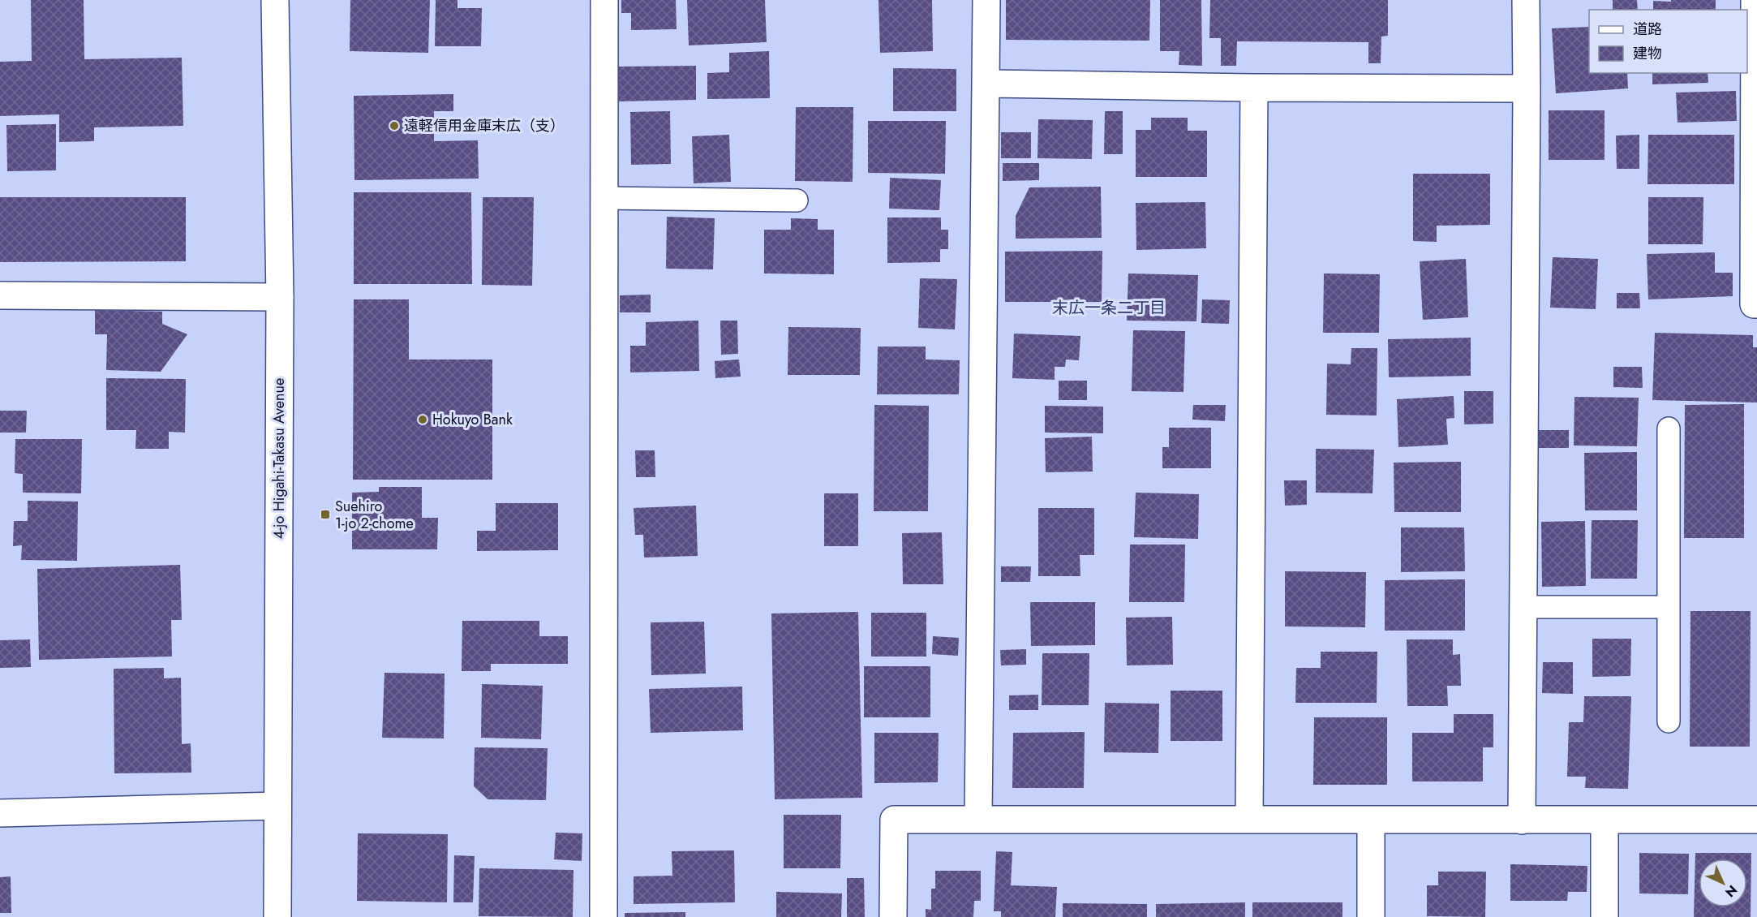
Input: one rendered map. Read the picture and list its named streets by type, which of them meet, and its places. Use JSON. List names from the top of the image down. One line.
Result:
{"streets":{"main road":["4-jo Higahi-Takasu Avenue"]},"districts":["末広一条二丁目"],"places":{"other":["遠軽信用金庫末広（支）","Hokuyo Bank"],"transit":["Suehiro 1-jo 2-chome"]},"legend":["道路","建物"],"north":"bottom right"}
